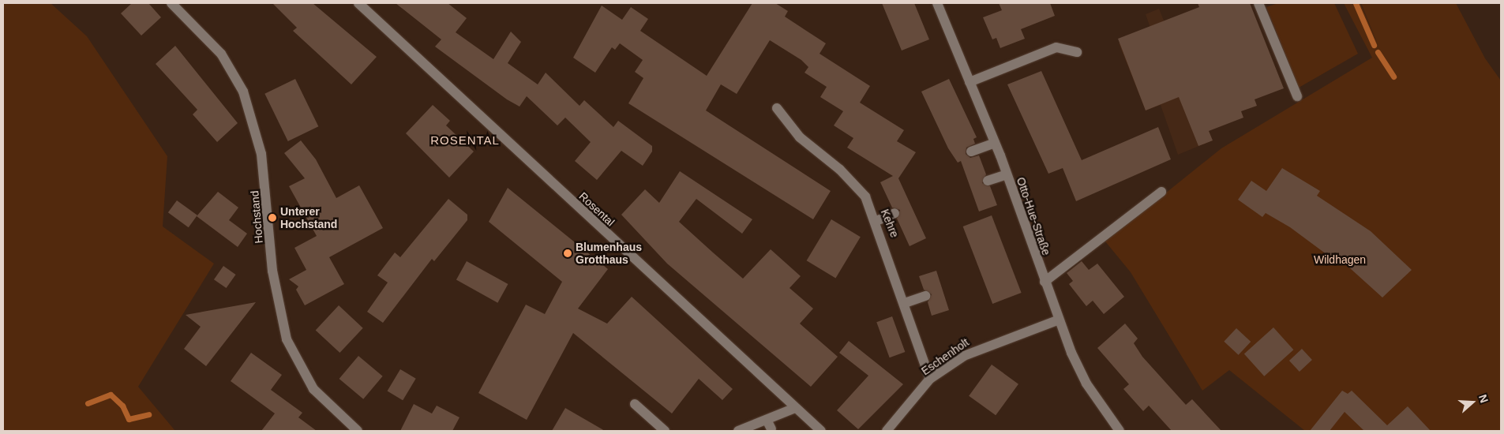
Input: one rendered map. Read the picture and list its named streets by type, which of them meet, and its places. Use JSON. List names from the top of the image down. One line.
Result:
{"streets":{"street":["Rosental","Otto-Hue-Straße","Hochstand","Kehre","Eschenholt"]},"crossings":[["Otto-Hue-Straße","Eschenholt"],["Kehre","Eschenholt"]],"districts":["ROSENTAL"],"parks":["Wildhagen"],"places":["Unterer Hochstand","Blumenhaus Grotthaus"],"north":"right"}
